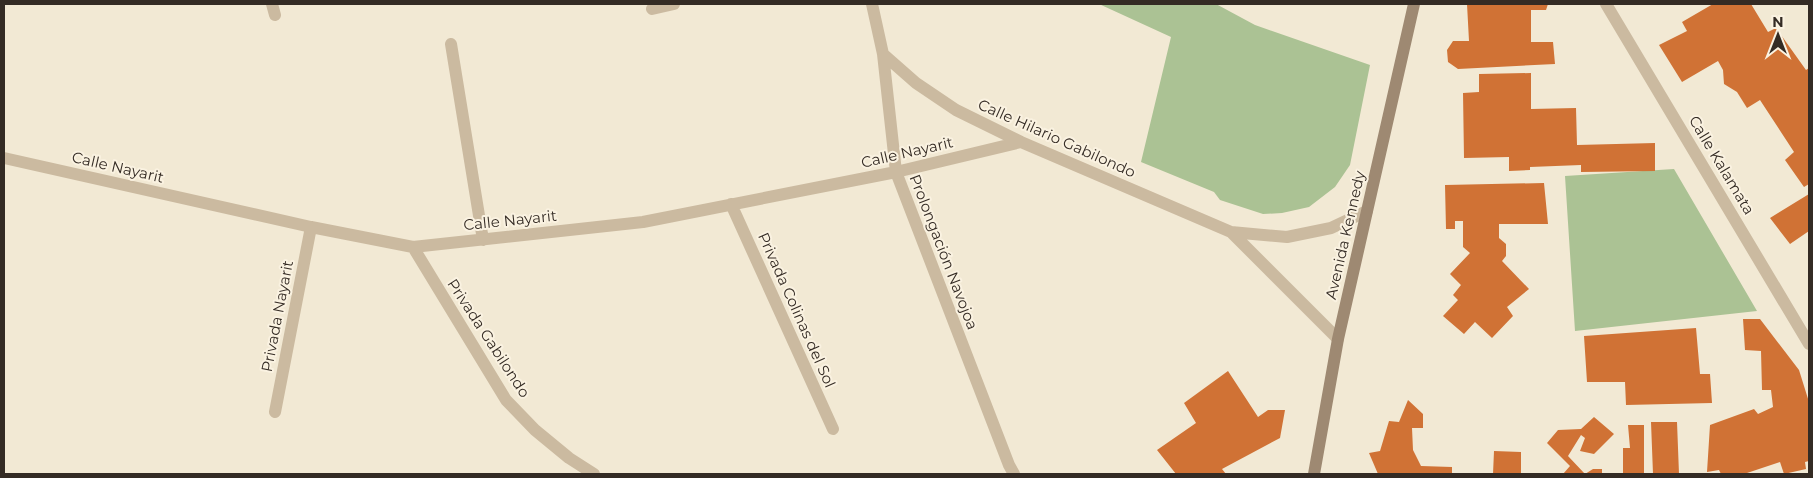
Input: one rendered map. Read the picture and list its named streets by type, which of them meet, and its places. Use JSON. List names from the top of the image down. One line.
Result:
{"streets":{"street":["Calle Hilario Gabilondo","Calle Nayarit","Calle Kalamata","Avenida Kennedy","Prolongación Navojoa","Privada Colinas del Sol","Privada Nayarit","Privada Gabilondo"]},"crossings":[["Calle Hilario Gabilondo","Calle Nayarit"],["Calle Hilario Gabilondo","Avenida Kennedy"],["Calle Hilario Gabilondo","Prolongación Navojoa"],["Calle Nayarit","Prolongación Navojoa"],["Calle Nayarit","Privada Colinas del Sol"],["Calle Nayarit","Privada Nayarit"],["Calle Nayarit","Privada Gabilondo"]],"north":"top"}
